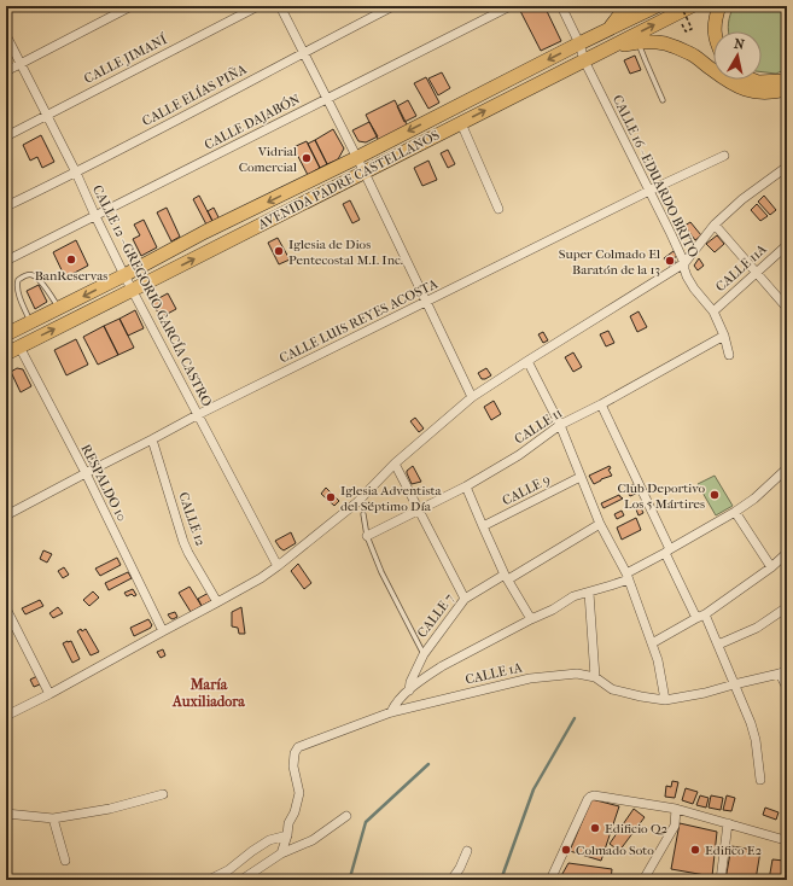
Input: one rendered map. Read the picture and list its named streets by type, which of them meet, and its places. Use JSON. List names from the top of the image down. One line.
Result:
{"streets":{"main road":["AVENIDA PADRE CASTELLANOS"],"street":["CALLE JIMANÍ","CALLE ELÍAS PIÑA","CALLE DAJABÓN","CALLE 16 - EDUARDO BRITO","CALLE 11A","CALLE 12 - GREGORIO GARCÍA CASTRO","CALLE LUIS REYES ACOSTA","CALLE 11","RESPALDO 10","CALLE 9","CALLE 12","CALLE 7","CALLE 1A"]},"crossings":[["CALLE JIMANÍ","CALLE 12 - GREGORIO GARCÍA CASTRO"],["CALLE ELÍAS PIÑA","CALLE 12 - GREGORIO GARCÍA CASTRO"],["CALLE DAJABÓN","CALLE 12 - GREGORIO GARCÍA CASTRO"],["CALLE 16 - EDUARDO BRITO","AVENIDA PADRE CASTELLANOS"],["CALLE 16 - EDUARDO BRITO","CALLE 11A"],["CALLE 16 - EDUARDO BRITO","CALLE LUIS REYES ACOSTA"],["CALLE 16 - EDUARDO BRITO","CALLE 11"],["AVENIDA PADRE CASTELLANOS","CALLE 12 - GREGORIO GARCÍA CASTRO"],["AVENIDA PADRE CASTELLANOS","RESPALDO 10"],["CALLE 12 - GREGORIO GARCÍA CASTRO","CALLE LUIS REYES ACOSTA"],["CALLE LUIS REYES ACOSTA","RESPALDO 10"],["CALLE LUIS REYES ACOSTA","CALLE 12"]],"districts":["María Auxiliadora"],"places":["Vidrial Comercial","Iglesia de Dios Pentecostal M.I. Inc.","BanReservas","Super Colmado El Baratón de la 13","Club Deportivo Los 5 Mártires","Iglesia Adventista del Séptimo Día","Edificio Q2","Colmado Soto","Edifico E2"],"north":"top"}
